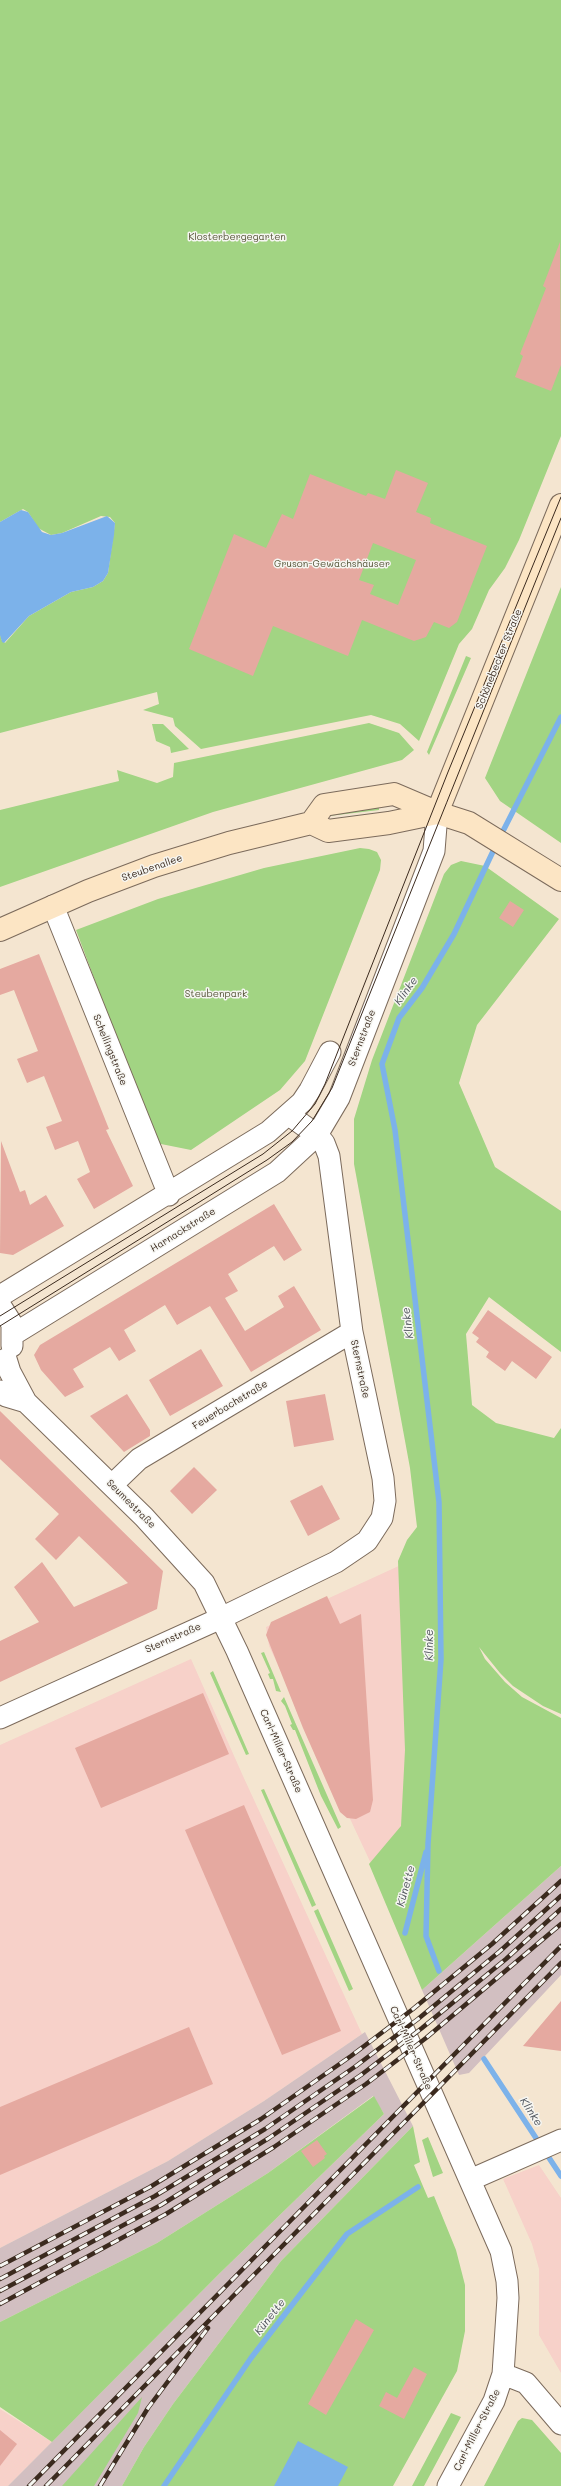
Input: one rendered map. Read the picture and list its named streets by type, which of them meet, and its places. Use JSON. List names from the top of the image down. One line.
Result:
{"streets":{"main road":["Schönebecker Straße","Steubenallee"],"street":["Sternstraße","Schellingstraße","Harnackstraße","Feuerbachstraße","Seumestraße","Carl-Miller-Straße"]},"crossings":[["Schönebecker Straße","Sternstraße"],["Steubenallee","Schellingstraße"],["Sternstraße","Harnackstraße"],["Sternstraße","Feuerbachstraße"],["Sternstraße","Seumestraße"],["Sternstraße","Carl-Miller-Straße"],["Feuerbachstraße","Seumestraße"],["Seumestraße","Carl-Miller-Straße"]],"water":["Klinke","Künette"],"parks":["Klosterbergegarten","Gruson-Gewächshäuser","Steubenpark"]}
